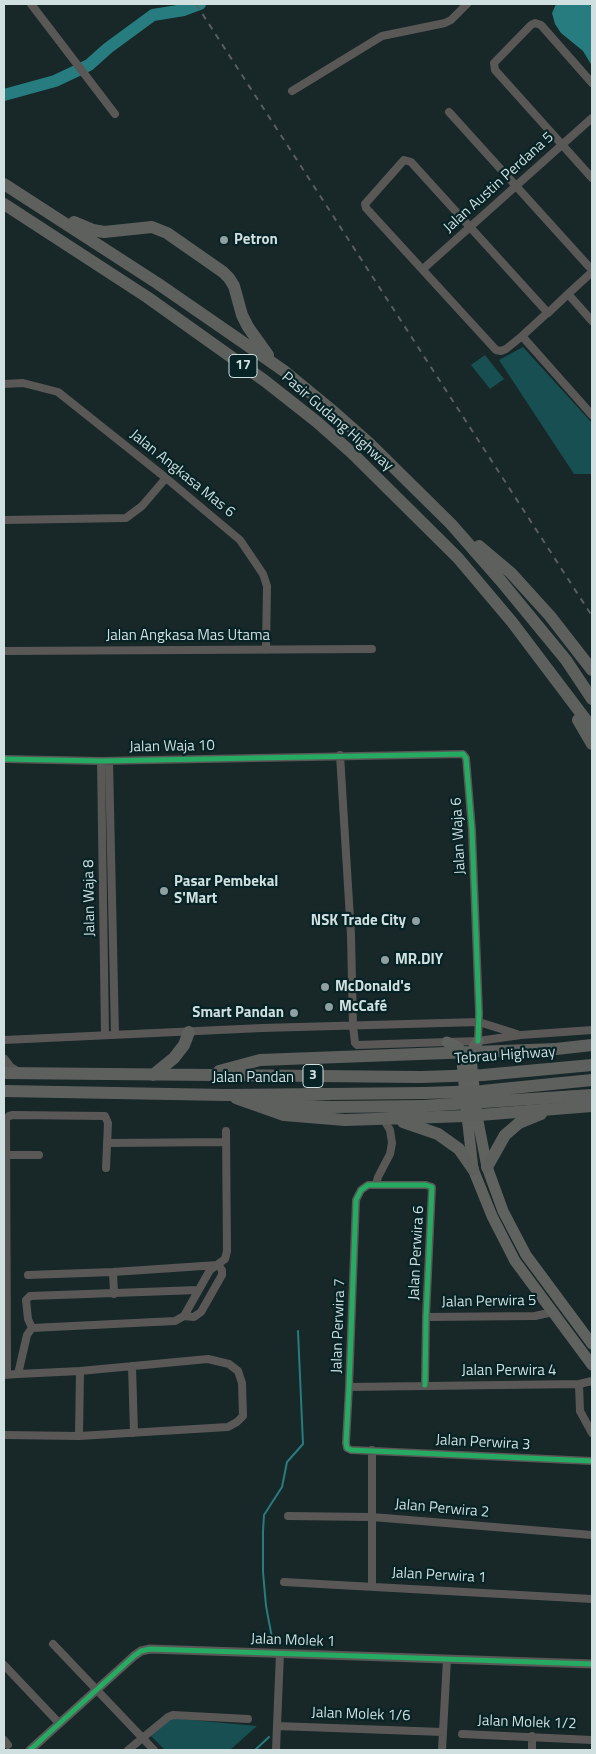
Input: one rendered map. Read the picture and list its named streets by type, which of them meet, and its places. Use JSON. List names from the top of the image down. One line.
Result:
{"streets":{"highway":["17","Pasir Gudang Highway","Tebrau Highway","3","Jalan Pandan"],"street":["Jalan Austin Perdana 5","Jalan Angkasa Mas 6","Jalan Angkasa Mas Utama","Jalan Waja 10","Jalan Waja 6","Jalan Waja 8","Jalan Perwira 6","Jalan Perwira 5","Jalan Perwira 7","Jalan Perwira 4","Jalan Perwira 3","Jalan Perwira 2","Jalan Perwira 1","Jalan Molek 1","Jalan Molek 1/6","Jalan Molek 1/2"]},"crossings":[["Jalan Angkasa Mas 6","Jalan Angkasa Mas Utama"],["Jalan Waja 10","Jalan Waja 6"],["Jalan Waja 10","Jalan Waja 8"],["Tebrau Highway","Jalan Pandan"],["Jalan Perwira 6","Jalan Perwira 5"],["Jalan Perwira 6","Jalan Perwira 7"],["Jalan Perwira 6","Jalan Perwira 4"],["Jalan Perwira 7","Jalan Perwira 4"],["Jalan Perwira 7","Jalan Perwira 3"]],"places":["Petron","Pasar Pembekal S'Mart","NSK Trade City","MR.DIY","McDonald's","McCafé","Smart Pandan"]}
